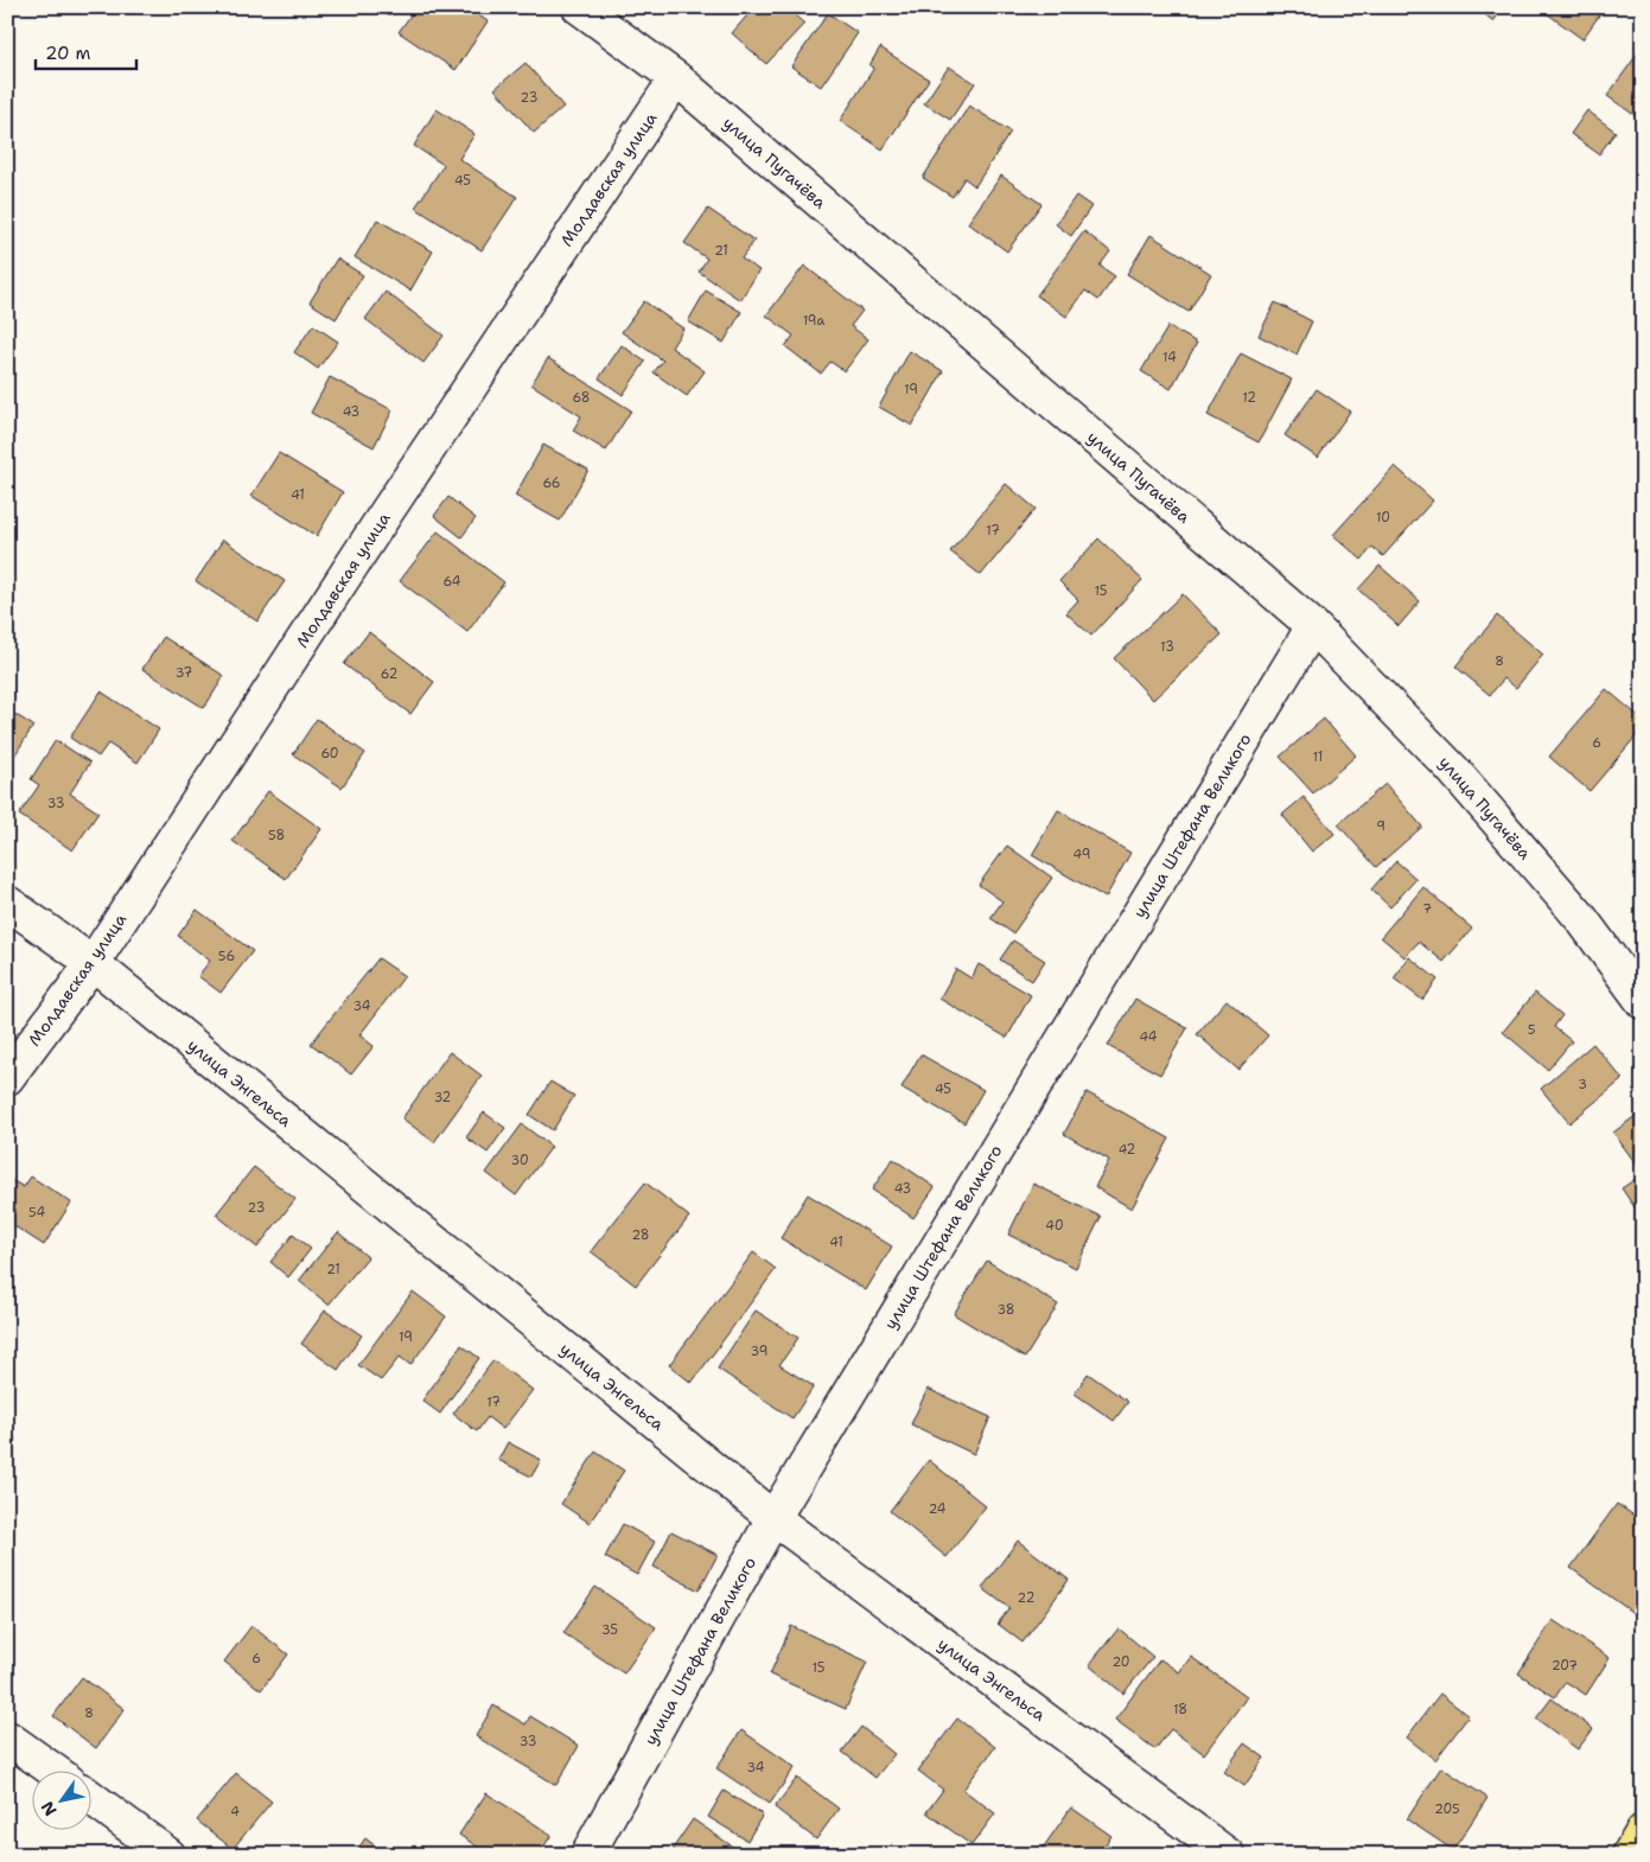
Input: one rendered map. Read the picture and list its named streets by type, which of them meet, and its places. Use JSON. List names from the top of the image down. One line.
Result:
{"streets":{"street":["улица Пугачёва","Молдавская улица","улица Штефана Великого","улица Энгельса"]},"crossings":[["улица Пугачёва","Молдавская улица"],["улица Пугачёва","улица Штефана Великого"],["Молдавская улица","улица Энгельса"],["улица Штефана Великого","улица Энгельса"]],"house_numbers":["23","45","21","19а","14","19","68","12","43","66","41","10","17","64","15","13","8","37","62","6","60","11","33","9","58","49","7","56","34","5","44","3","45","32","42","30","43","23","54","40","28","41","21","38","19","39","17","24","22","35","6","20","207","15","18","8","33","34","205","4"],"scale_bar":"20 m","north":"bottom left"}
